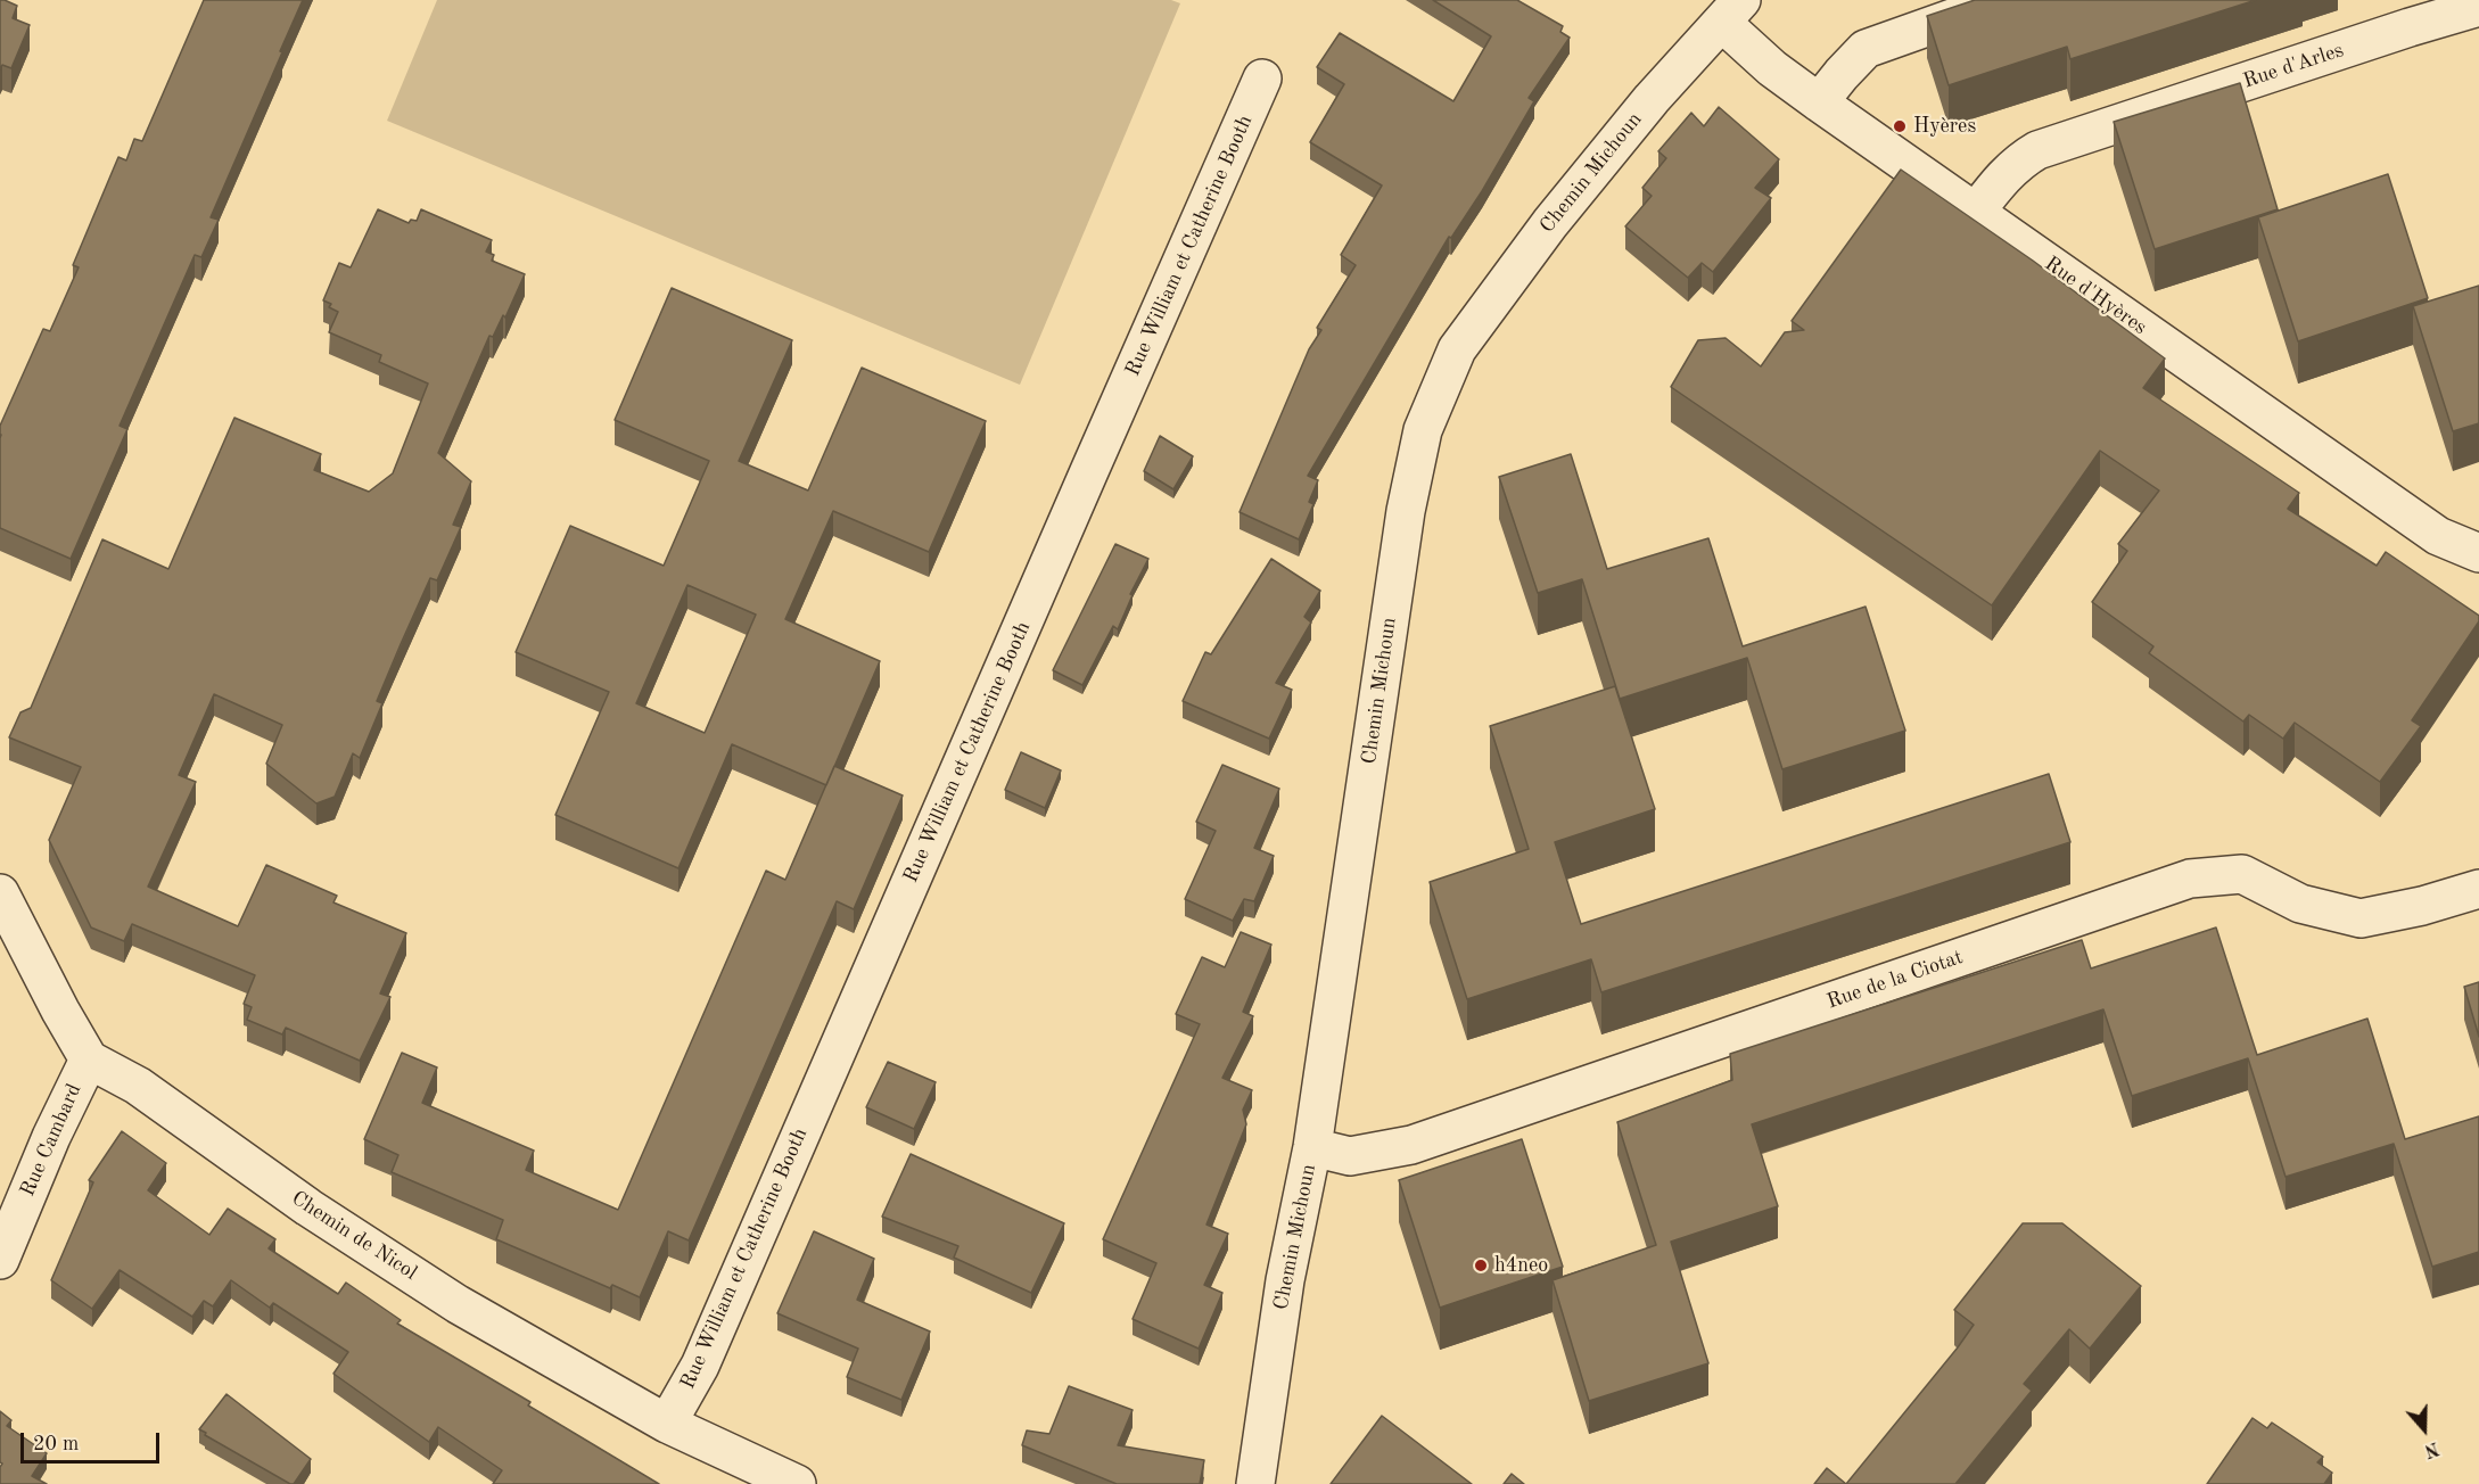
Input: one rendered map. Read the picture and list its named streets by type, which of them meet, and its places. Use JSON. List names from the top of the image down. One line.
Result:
{"streets":{"street":["Rue d'Arles","Chemin Michoun","Rue William et Catherine Booth","Rue d'Hyères","Rue de la Ciotat","Rue Cambard","Chemin de Nicol"]},"crossings":[["Rue d'Arles","Rue d'Hyères"],["Chemin Michoun","Rue d'Hyères"],["Chemin Michoun","Rue de la Ciotat"],["Rue William et Catherine Booth","Chemin de Nicol"],["Rue Cambard","Chemin de Nicol"]],"places":["Hyères","h4neo"],"scale_bar":"20 m","north":"bottom"}
